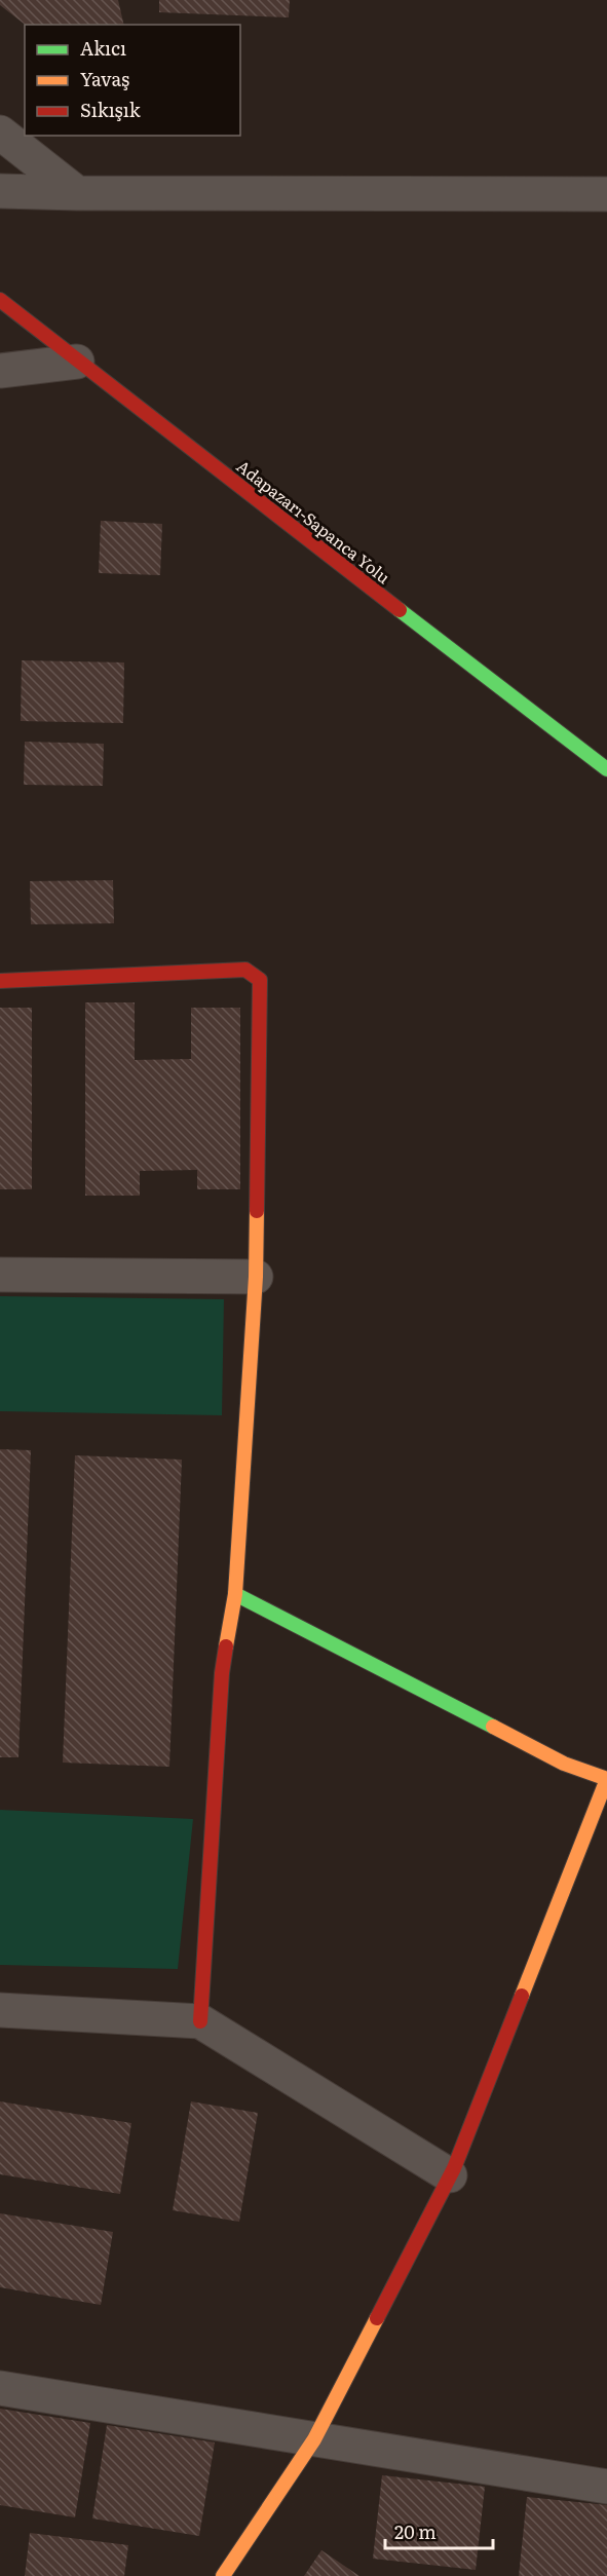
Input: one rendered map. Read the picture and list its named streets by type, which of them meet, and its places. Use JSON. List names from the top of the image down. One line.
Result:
{"streets":{"street":["Adapazarı-Sapanca Yolu"]},"legend":["Akıcı","Yavaş","Sıkışık"],"scale_bar":"20 m"}
